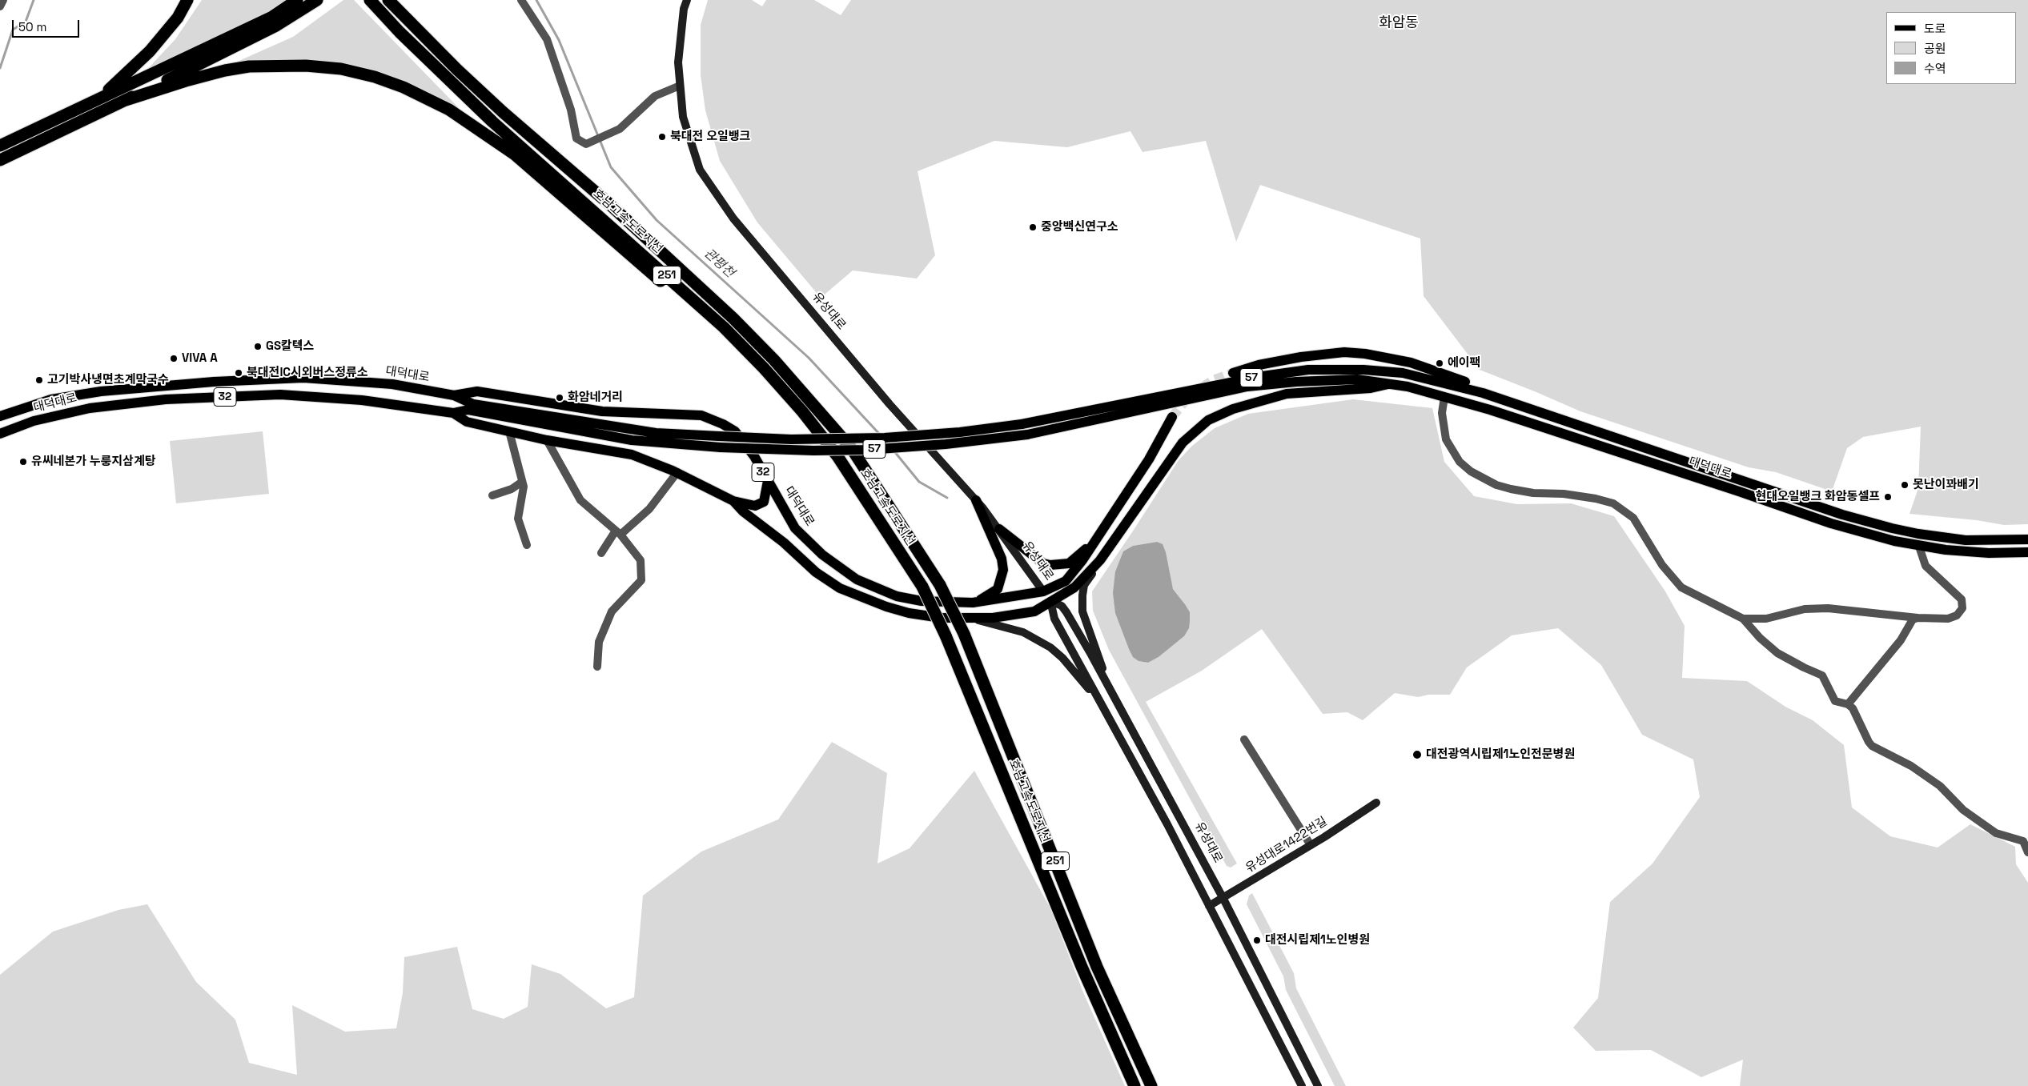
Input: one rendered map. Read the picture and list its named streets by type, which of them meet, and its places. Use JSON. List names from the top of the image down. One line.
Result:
{"streets":{"highway":["호남고속도로지선","251"],"main road":["유성대로","대덕대로","57","32","유성대로1422번길"]},"crossings":[["유성대로","대덕대로"],["유성대로","32"],["유성대로","유성대로1422번길"],["대덕대로","32"]],"districts":["화암동"],"water":["관평천"],"places":["북대전 오일뱅크","중앙백신연구소","GS칼텍스","VIVA A","에이팩","북대전IC시외버스정류소","고기박사냉면초계막국수","화암네거리","유씨네본가 누룽지삼계탕","못난이꽈배기","현대오일뱅크 화암동셀프","대전광역시립제1노인전문병원","대전시립제1노인병원"],"legend":["도로","공원","수역"],"scale_bar":"50 m"}
